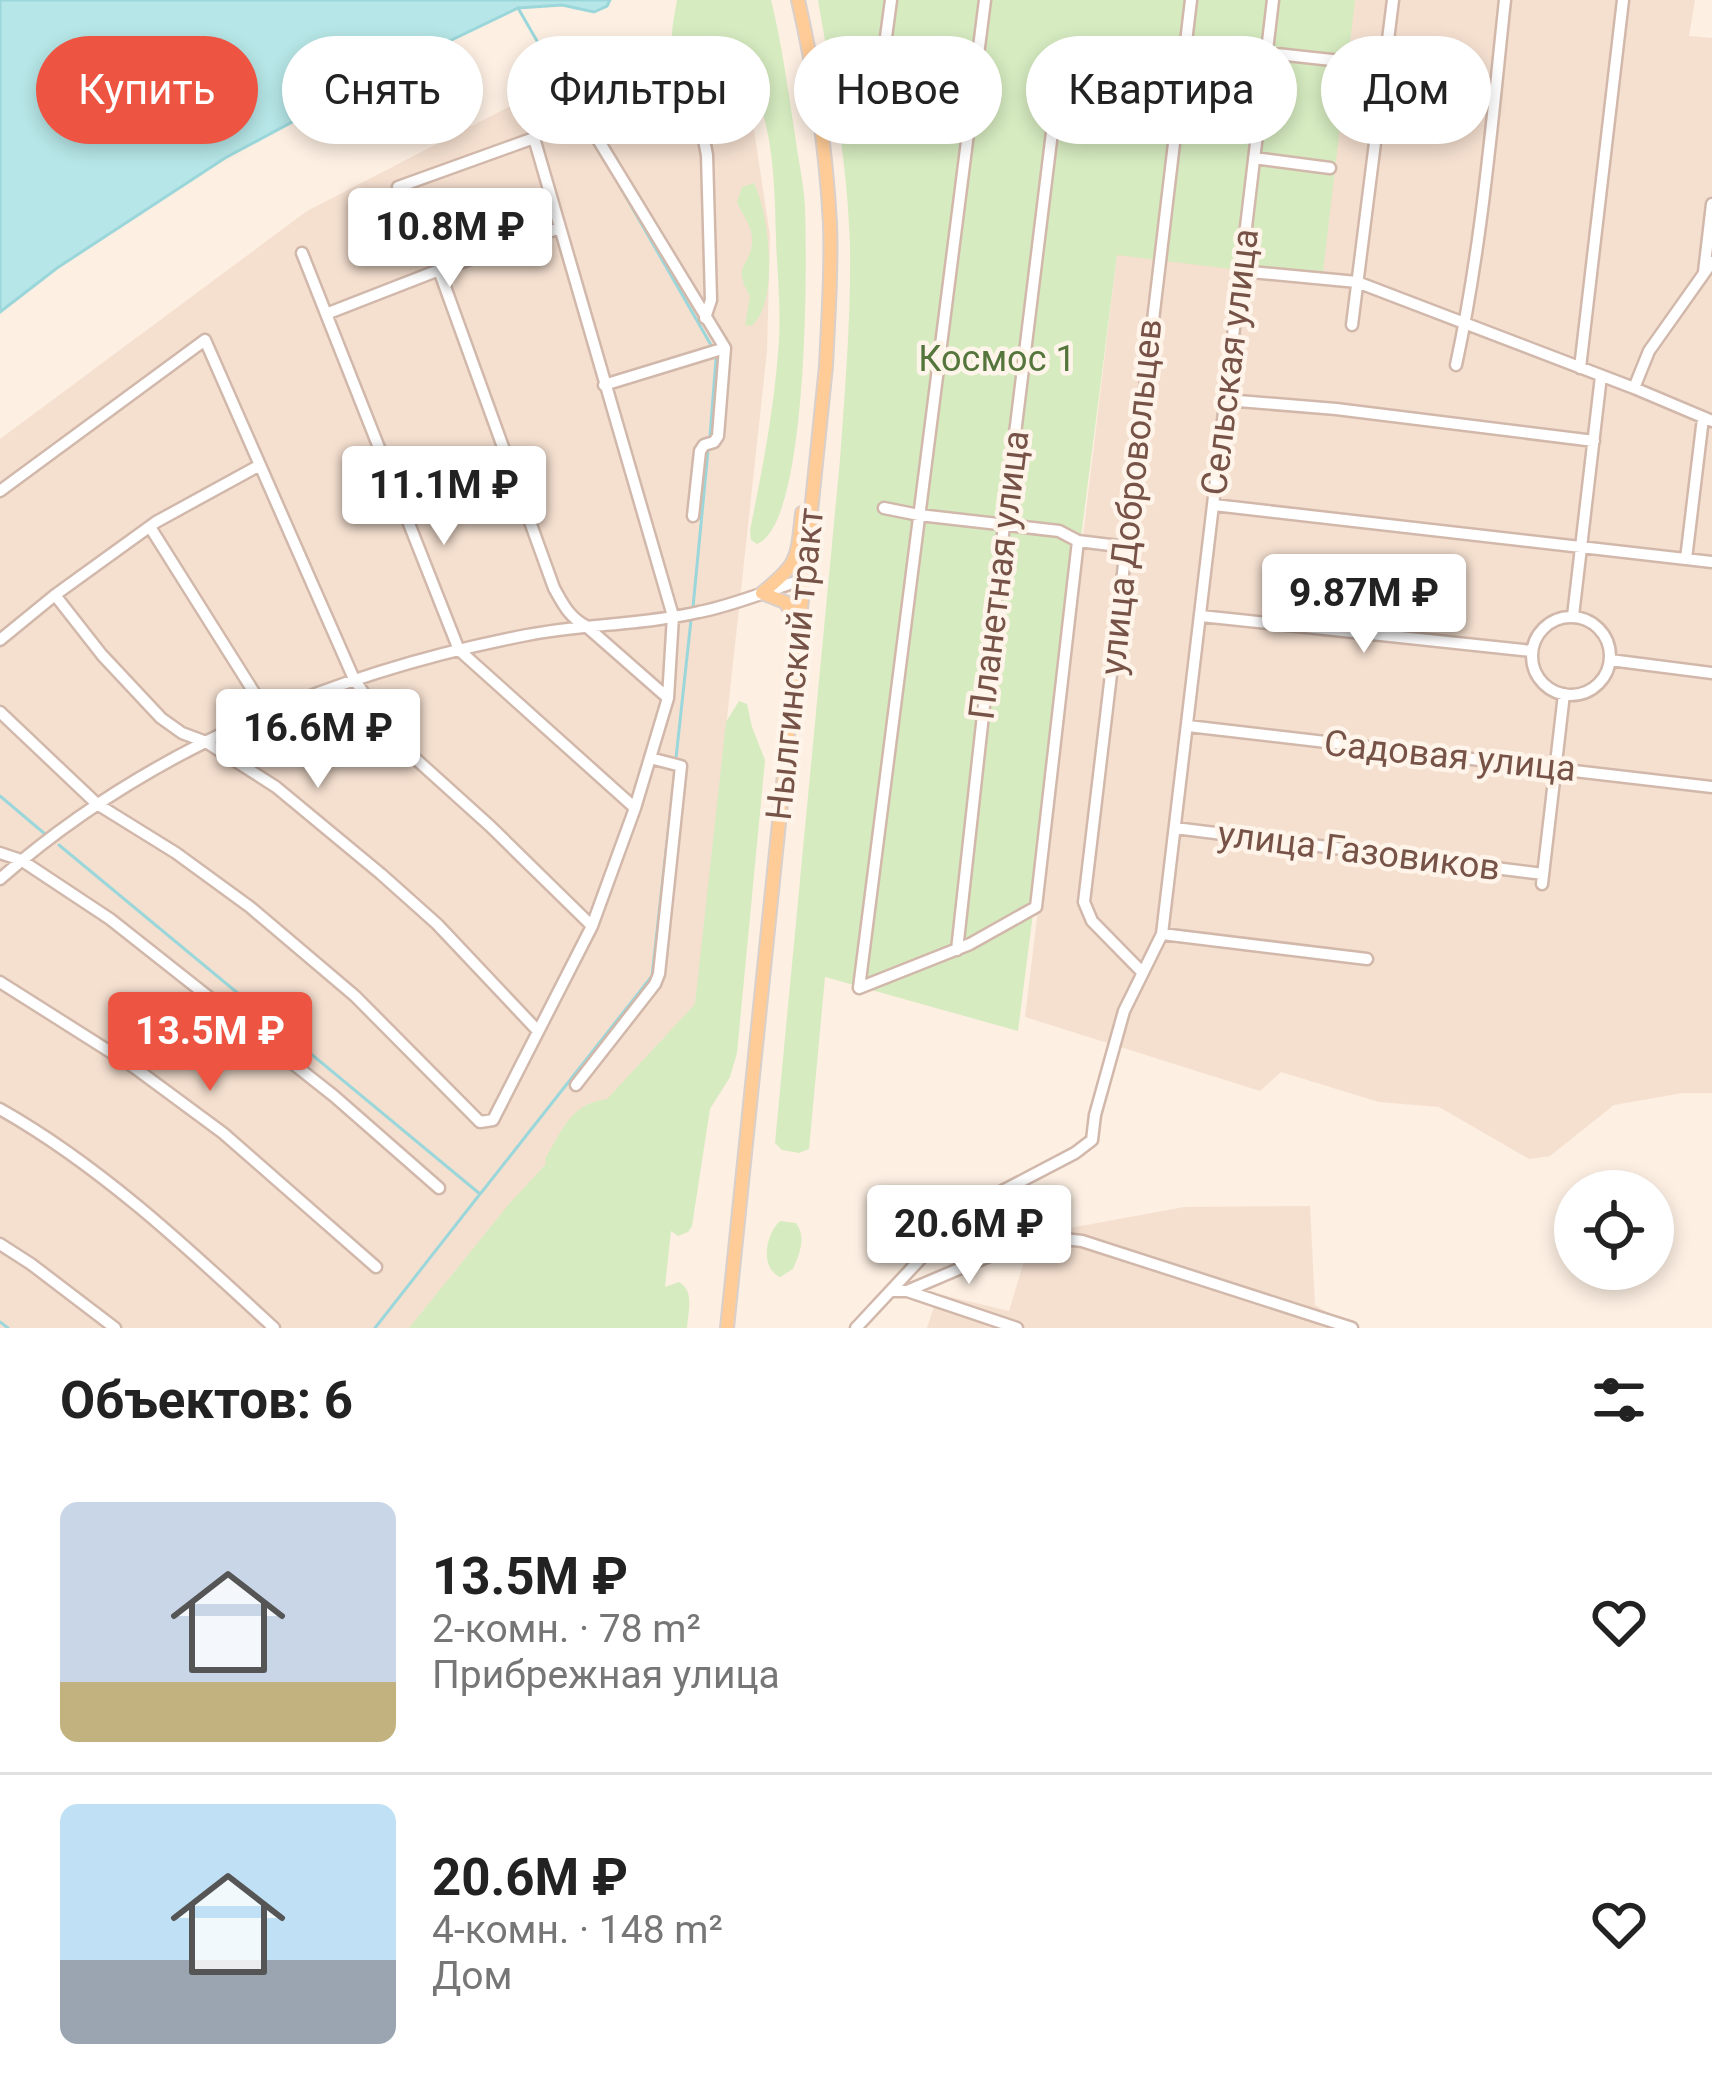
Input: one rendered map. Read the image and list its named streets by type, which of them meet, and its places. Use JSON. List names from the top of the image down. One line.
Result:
{"streets":{"main road":["Нылгинский тракт"],"street":["Сельская улица","улица Добровольцев","Планетная улица","Садовая улица","улица Газовиков"]},"crossings":[["Сельская улица","улица Добровольцев"],["Сельская улица","Садовая улица"],["Сельская улица","улица Газовиков"],["Садовая улица","улица Газовиков"]],"parks":["Космос 1"],"page":{"chip":["Купить","Снять","Фильтры","Новое","Квартира","Дом"],"price":["10.8M ₽","11.1M ₽","9.87M ₽","16.6M ₽","13.5M ₽","20.6M ₽"],"heading":"Объектов: 6","list":[{"name":"13.5M ₽","note":"2-комн. · 78 m² · Прибрежная улица"},{"name":"20.6M ₽","note":"4-комн. · 148 m² · Дом"}]}}
